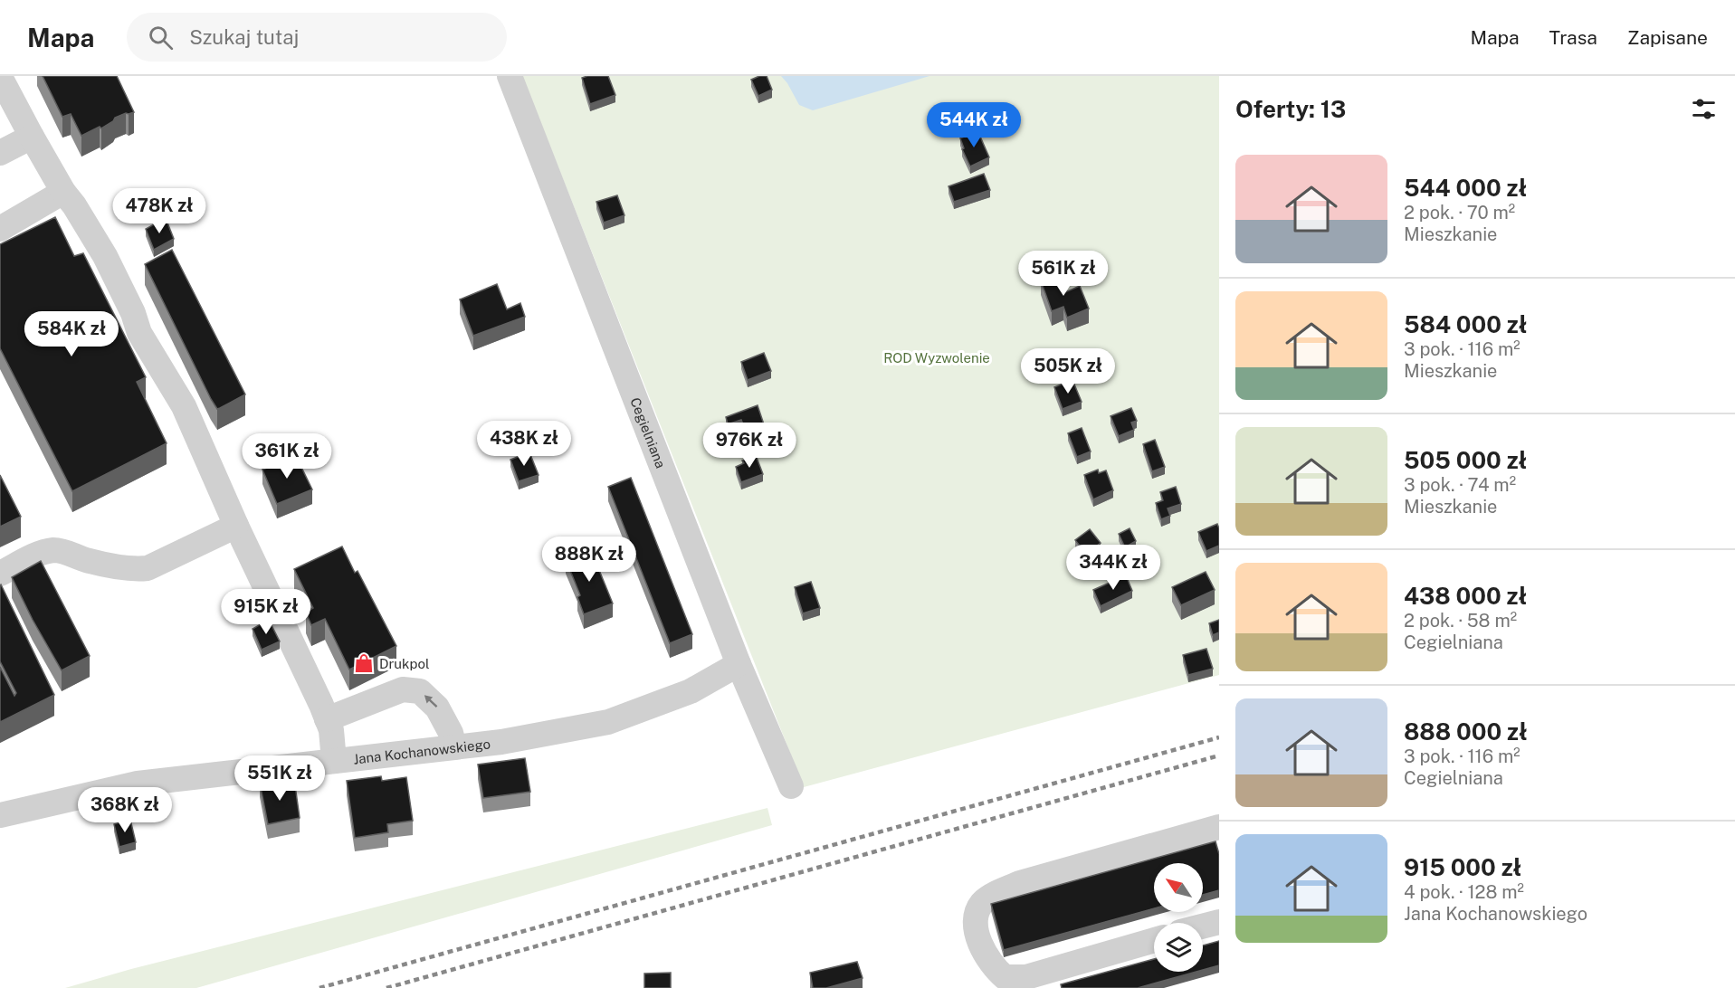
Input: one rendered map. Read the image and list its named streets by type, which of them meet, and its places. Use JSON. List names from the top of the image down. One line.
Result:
{"streets":{"street":["Cegielniana","Jana Kochanowskiego"]},"crossings":[["Cegielniana","Jana Kochanowskiego"]],"parks":["ROD Wyzwolenie"],"places":{"shop":["Drukpol"]},"north":"top left","page":{"header":"Mapa","search":"Szukaj tutaj","nav":["Mapa","Trasa","Zapisane"],"heading":"Oferty: 13","price":["544K zł","478K zł","561K zł","584K zł","505K zł","438K zł","976K zł","361K zł","888K zł","344K zł","915K zł","551K zł","368K zł"],"list":[{"name":"544 000 zł","note":"2 pok. · 70 m² · Mieszkanie"},{"name":"584 000 zł","note":"3 pok. · 116 m² · Mieszkanie"},{"name":"505 000 zł","note":"3 pok. · 74 m² · Mieszkanie"},{"name":"438 000 zł","note":"2 pok. · 58 m² · Cegielniana"},{"name":"888 000 zł","note":"3 pok. · 116 m² · Cegielniana"},{"name":"915 000 zł","note":"4 pok. · 128 m² · Jana Kochanowskiego"}]}}
